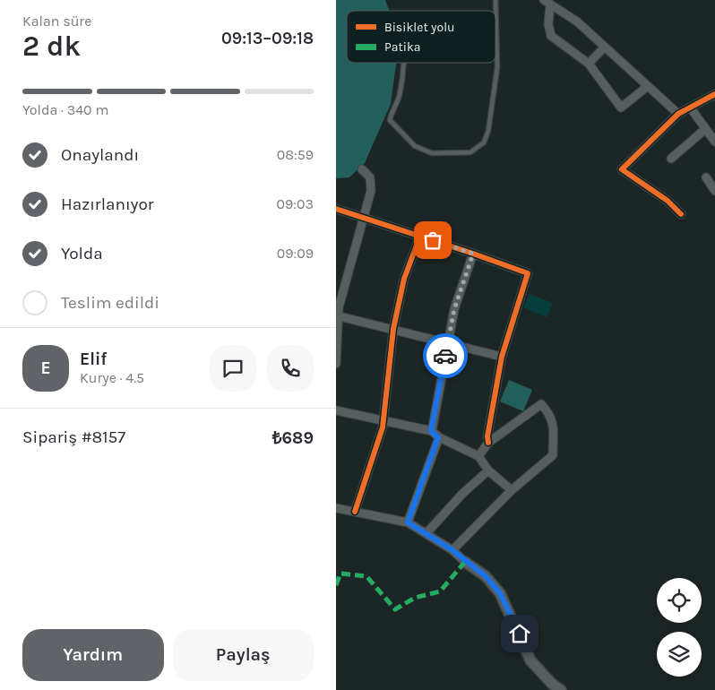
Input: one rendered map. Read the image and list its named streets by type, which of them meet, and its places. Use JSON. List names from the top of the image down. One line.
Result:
{"legend":["Bisiklet yolu","Patika"],"page":{"heading":["2 dk","Kalan süre","09:13–09:18"],"panel":["Elif","Kurye · 4.5","Sipariş #8157","₺689"],"bar":"Yolda · 340 m","list":[["Onaylandı","08:59"],["Hazırlanıyor","09:03"],["Yolda","09:09"],"Teslim edildi"],"round":"E","buttons":["Yardım","Paylaş"]}}
